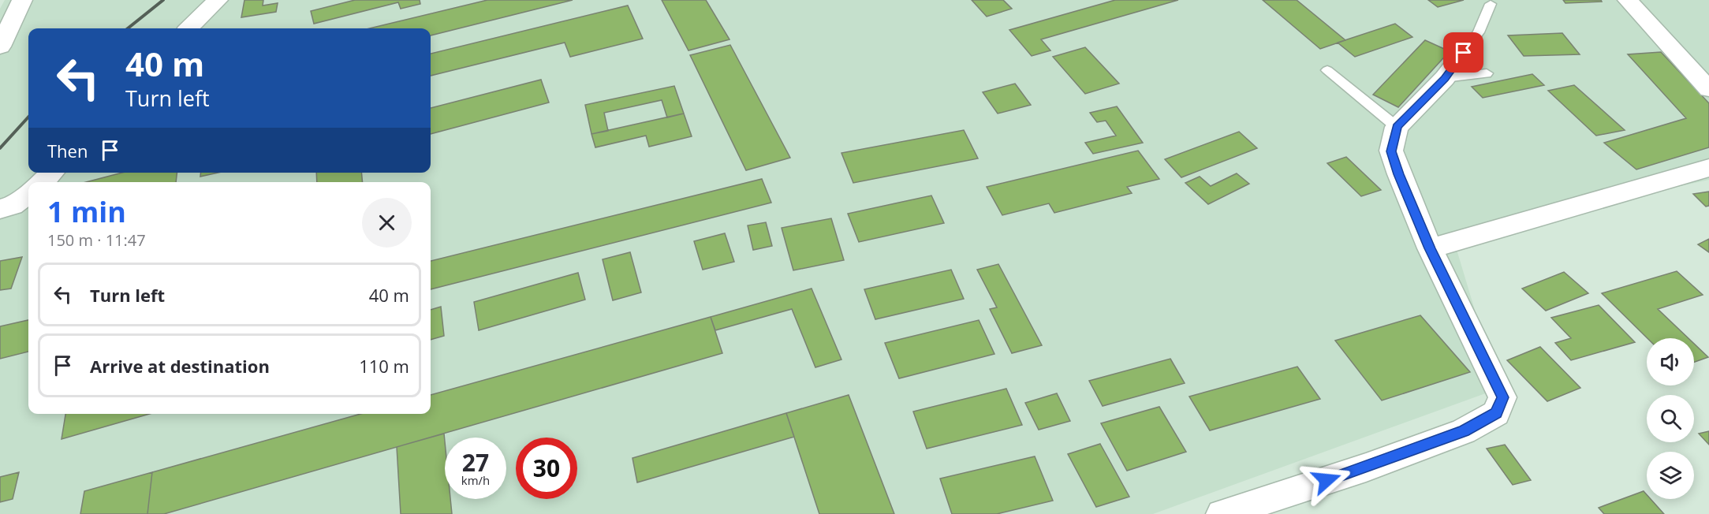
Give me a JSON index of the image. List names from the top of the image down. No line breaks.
{"page":{"turn":["40 m","Turn left"],"then":"Then","heading":["1 min","150 m · 11:47"],"list":[{"name":"Turn left","value":"40 m"},{"name":"Arrive at destination","value":"110 m"}],"speed":"27 km/h","limit":"30"}}
